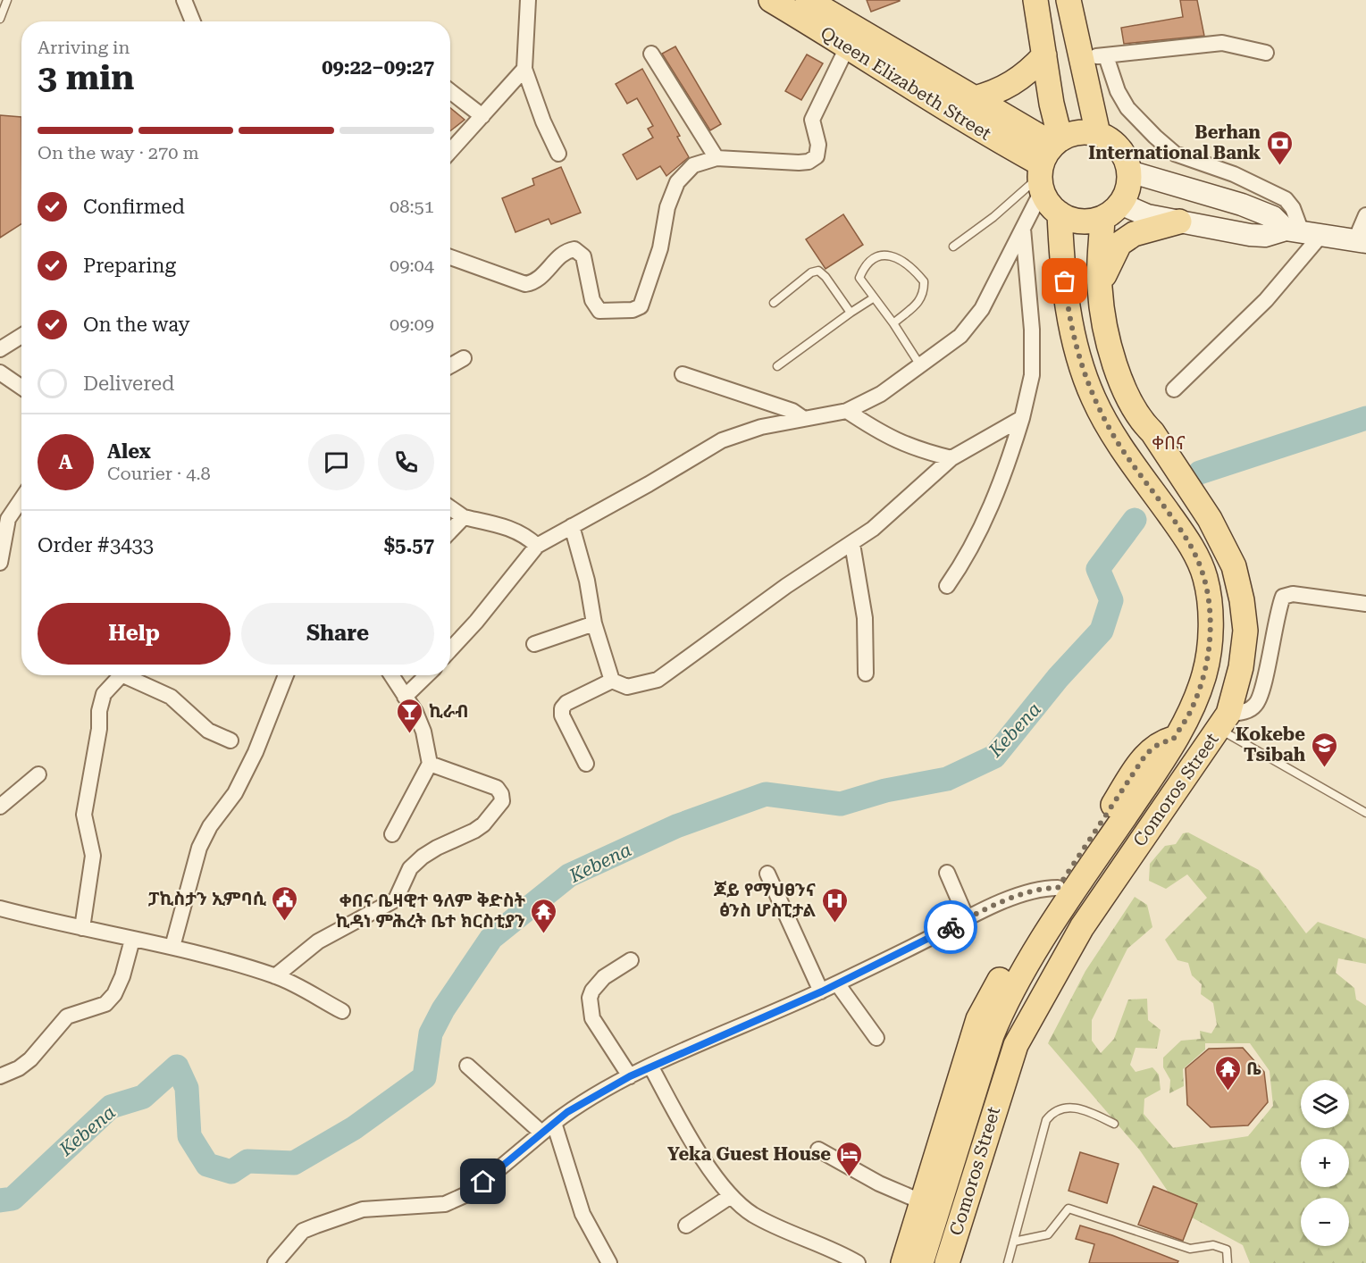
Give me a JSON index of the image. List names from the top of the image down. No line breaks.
{"streets":{"main road":["Queen Elizabeth Street","Comoros Street"]},"crossings":[["Queen Elizabeth Street","Comoros Street"]],"districts":["ቀበና"],"water":["Kebena"],"places":{"bank":["Berhan International Bank"],"bar":["ኪራብ"],"school or university":["Kokebe Tsibah"],"public building":["ፓኪስታን ኢምባሲ"],"hospital":["ጆይ የማህፀንና ፅንስ ሆስፒታል"],"temple":["ቀበና ቤዛዊተ ዓለም ቅድስት ኪዳነ ምሕረት ቤተ ክርስቲያን","ቤ"],"hotel":["Yeka Guest House"]},"page":{"heading":["3 min","Arriving in","09:22–09:27"],"panel":["Alex","Courier · 4.8","Order #3433","$5.57"],"bar":"On the way · 270 m","list":[["Confirmed","08:51"],["Preparing","09:04"],["On the way","09:09"],"Delivered"],"round":"A","buttons":["Help","Share"],"map_buttons":["+","−"]}}
